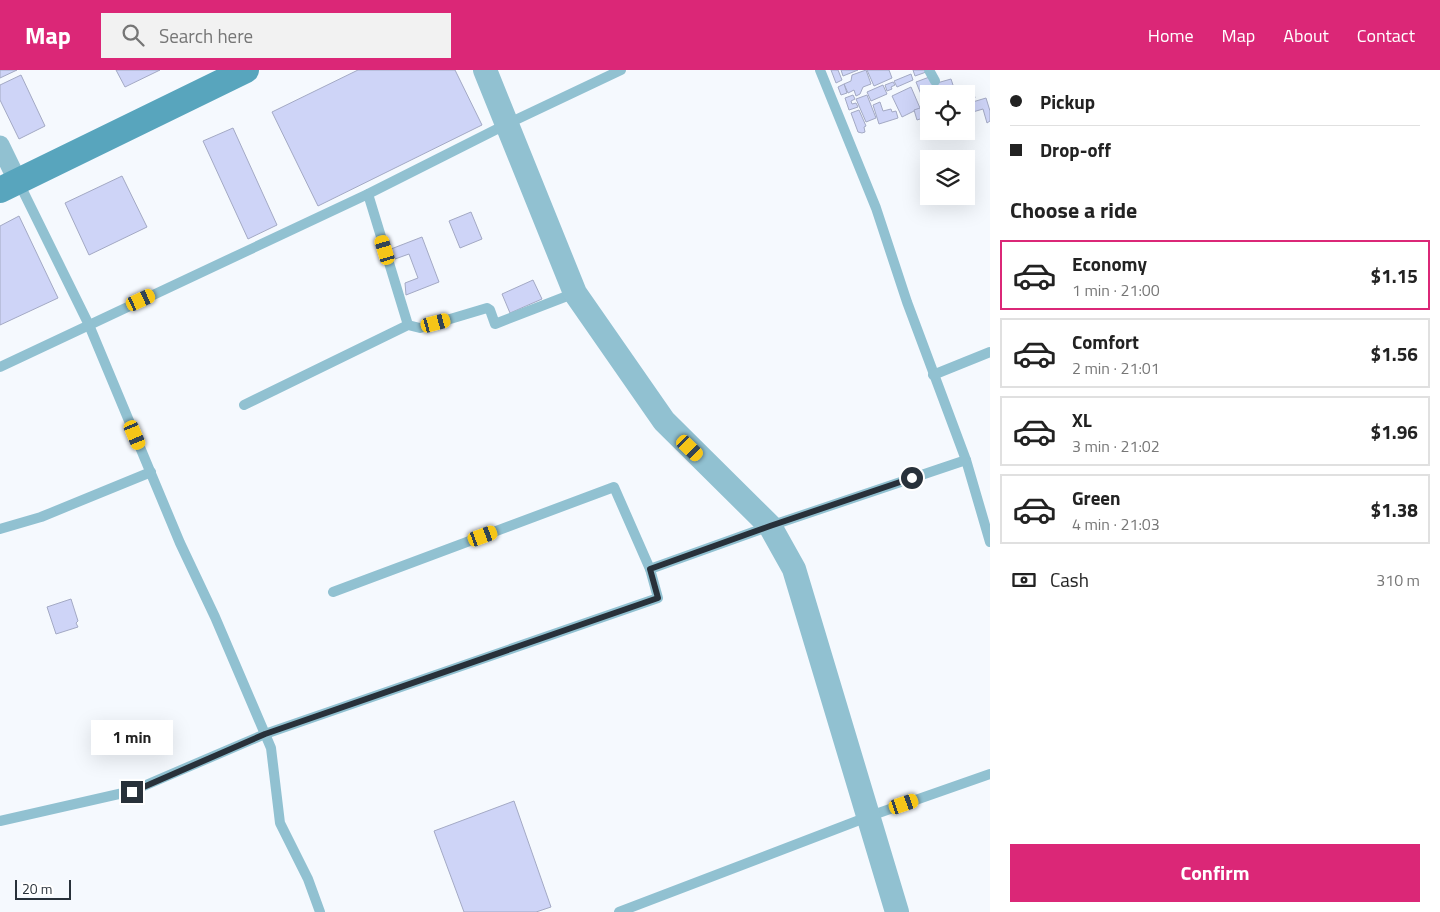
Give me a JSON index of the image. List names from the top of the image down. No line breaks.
{"scale_bar":"20 m","page":{"header":"Map","search":"Search here","nav":["Home","Map","About","Contact"],"banner":["Pickup","Drop-off"],"heading":"Choose a ride","list":[{"name":"Economy","note":"1 min · 21:00","value":"$1.15"},{"name":"Comfort","note":"2 min · 21:01","value":"$1.56"},{"name":"XL","note":"3 min · 21:02","value":"$1.96"},{"name":"Green","note":"4 min · 21:03","value":"$1.38"}],"pay":["Cash","310 m"],"bubble":"1 min","buttons":"Confirm","scale":"20 m"}}
